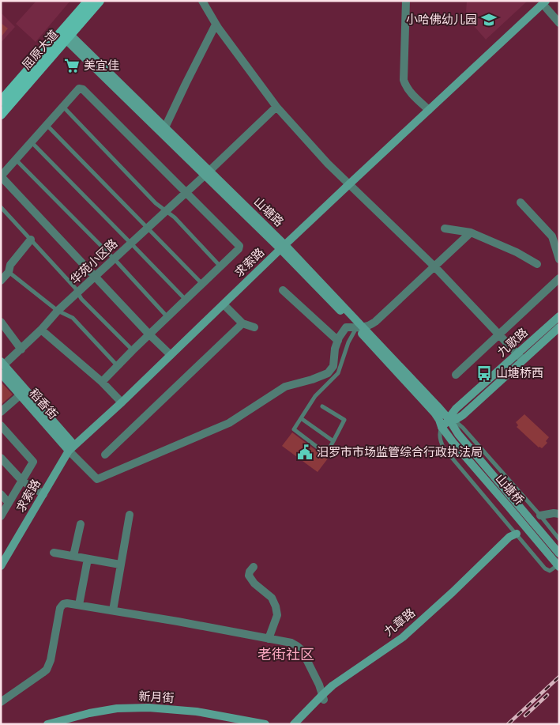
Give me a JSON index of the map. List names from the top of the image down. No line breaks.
{"streets":{"main road":["屈原大道"],"street":["山塘路","华苑小区路","求索路","九歌路","稻香街","山塘桥","九章路","新月街"]},"crossings":[["屈原大道","山塘路"],["山塘路","华苑小区路"],["山塘路","求索路"],["山塘路","九歌路"],["山塘路","山塘桥"],["求索路","稻香街"],["九歌路","山塘桥"]],"districts":["老街社区"],"places":{"school or university":["小哈佛幼儿园"],"supermarket":["美宜佳"],"bus stop":["山塘桥西"],"public building":["汨罗市市场监管综合行政执法局"]}}
